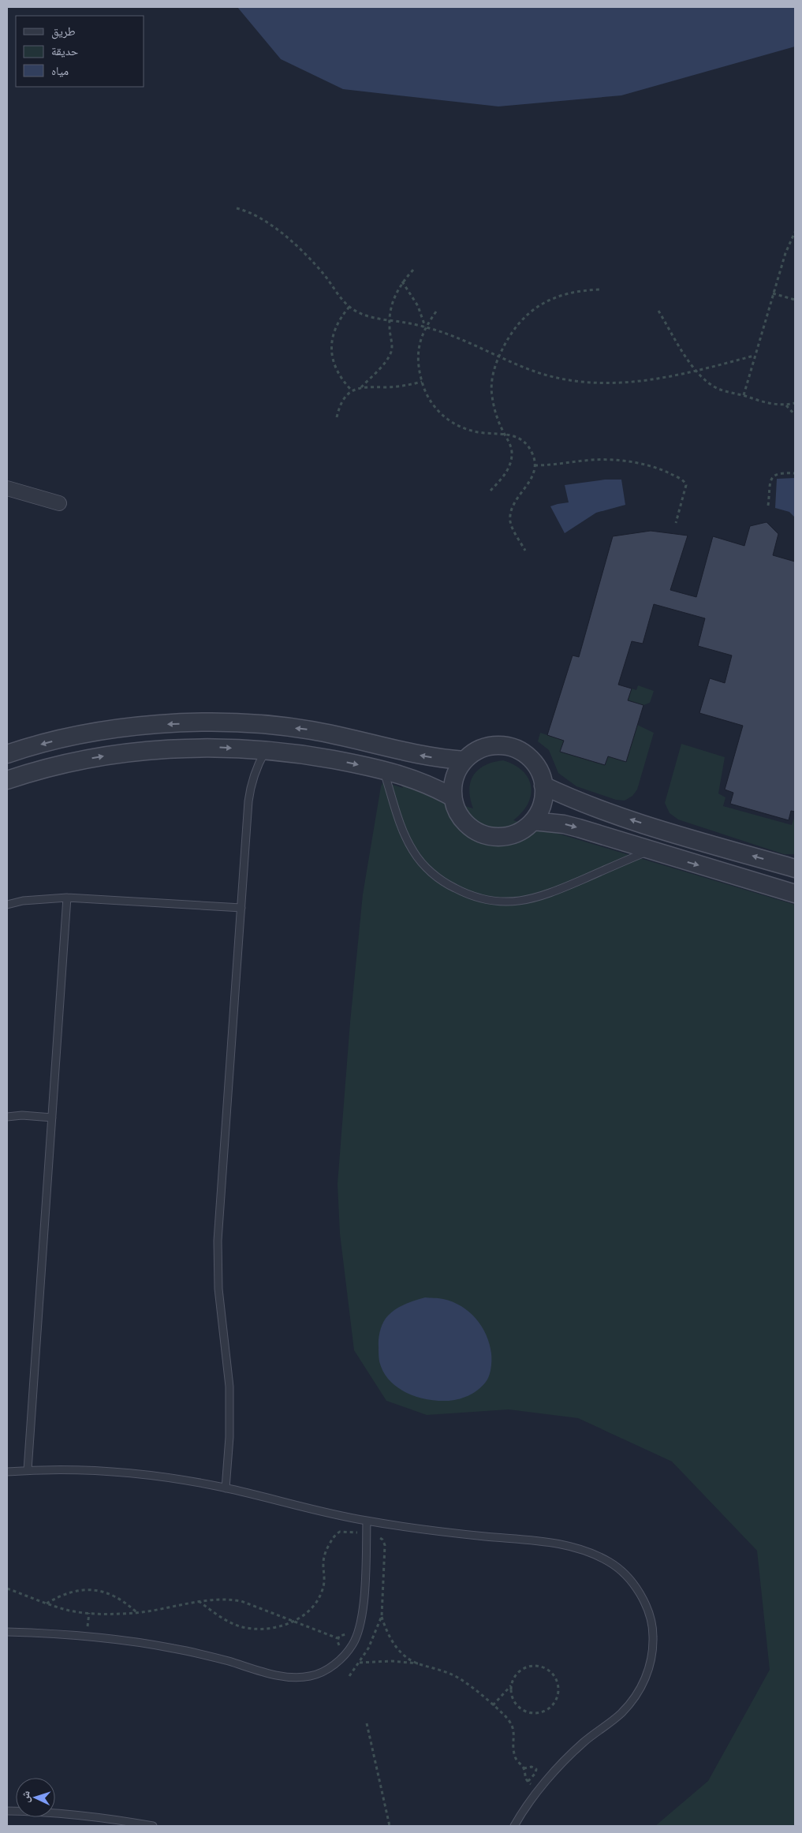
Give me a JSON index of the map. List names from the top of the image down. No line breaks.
{"legend":["طريق","حديقة","مياه"],"north":"left"}
